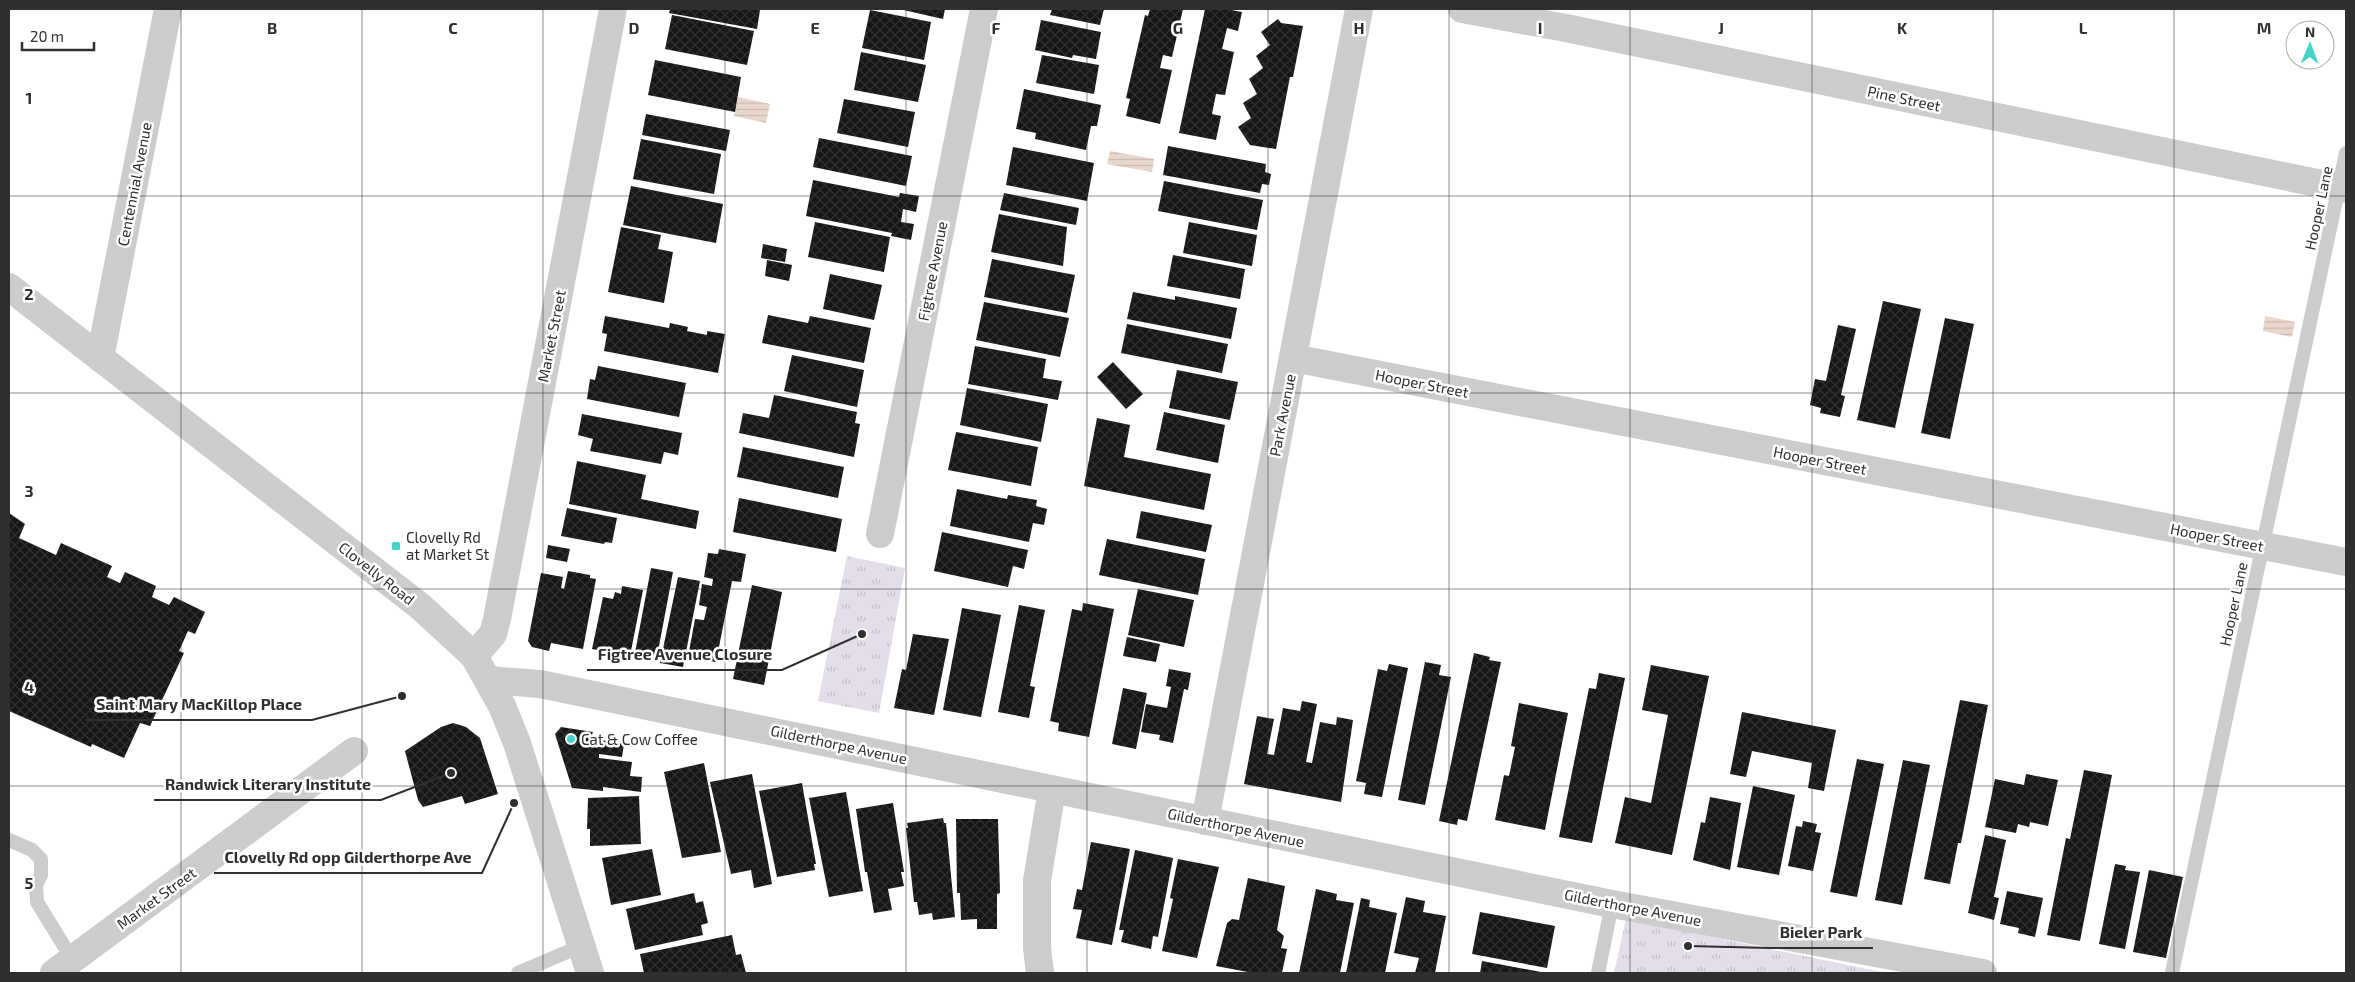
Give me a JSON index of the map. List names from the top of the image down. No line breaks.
{"streets":{"street":["Pine Street","Centennial Avenue","Figtree Avenue","Market Street","Hooper Street","Park Avenue","Clovelly Road","Gilderthorpe Avenue"],"lane":["Hooper Lane"]},"crossings":[["Pine Street","Hooper Lane"],["Centennial Avenue","Clovelly Road"],["Hooper Lane","Hooper Street"],["Market Street","Clovelly Road"],["Hooper Street","Park Avenue"],["Park Avenue","Gilderthorpe Avenue"],["Clovelly Road","Gilderthorpe Avenue"]],"places":{"transit":["Clovelly Rd at Market St"],"other":["Figtree Avenue Closure","Saint Mary MacKillop Place","Cat & Cow Coffee","Randwick Literary Institute","Clovelly Rd opp Gilderthorpe Ave","Bieler Park"]},"scale_bar":"20 m","north":"top","grid":{"columns":["B","C","D","E","F","G","H","I","J","K","L","M"],"rows":["1","2","3","4","5"]}}
